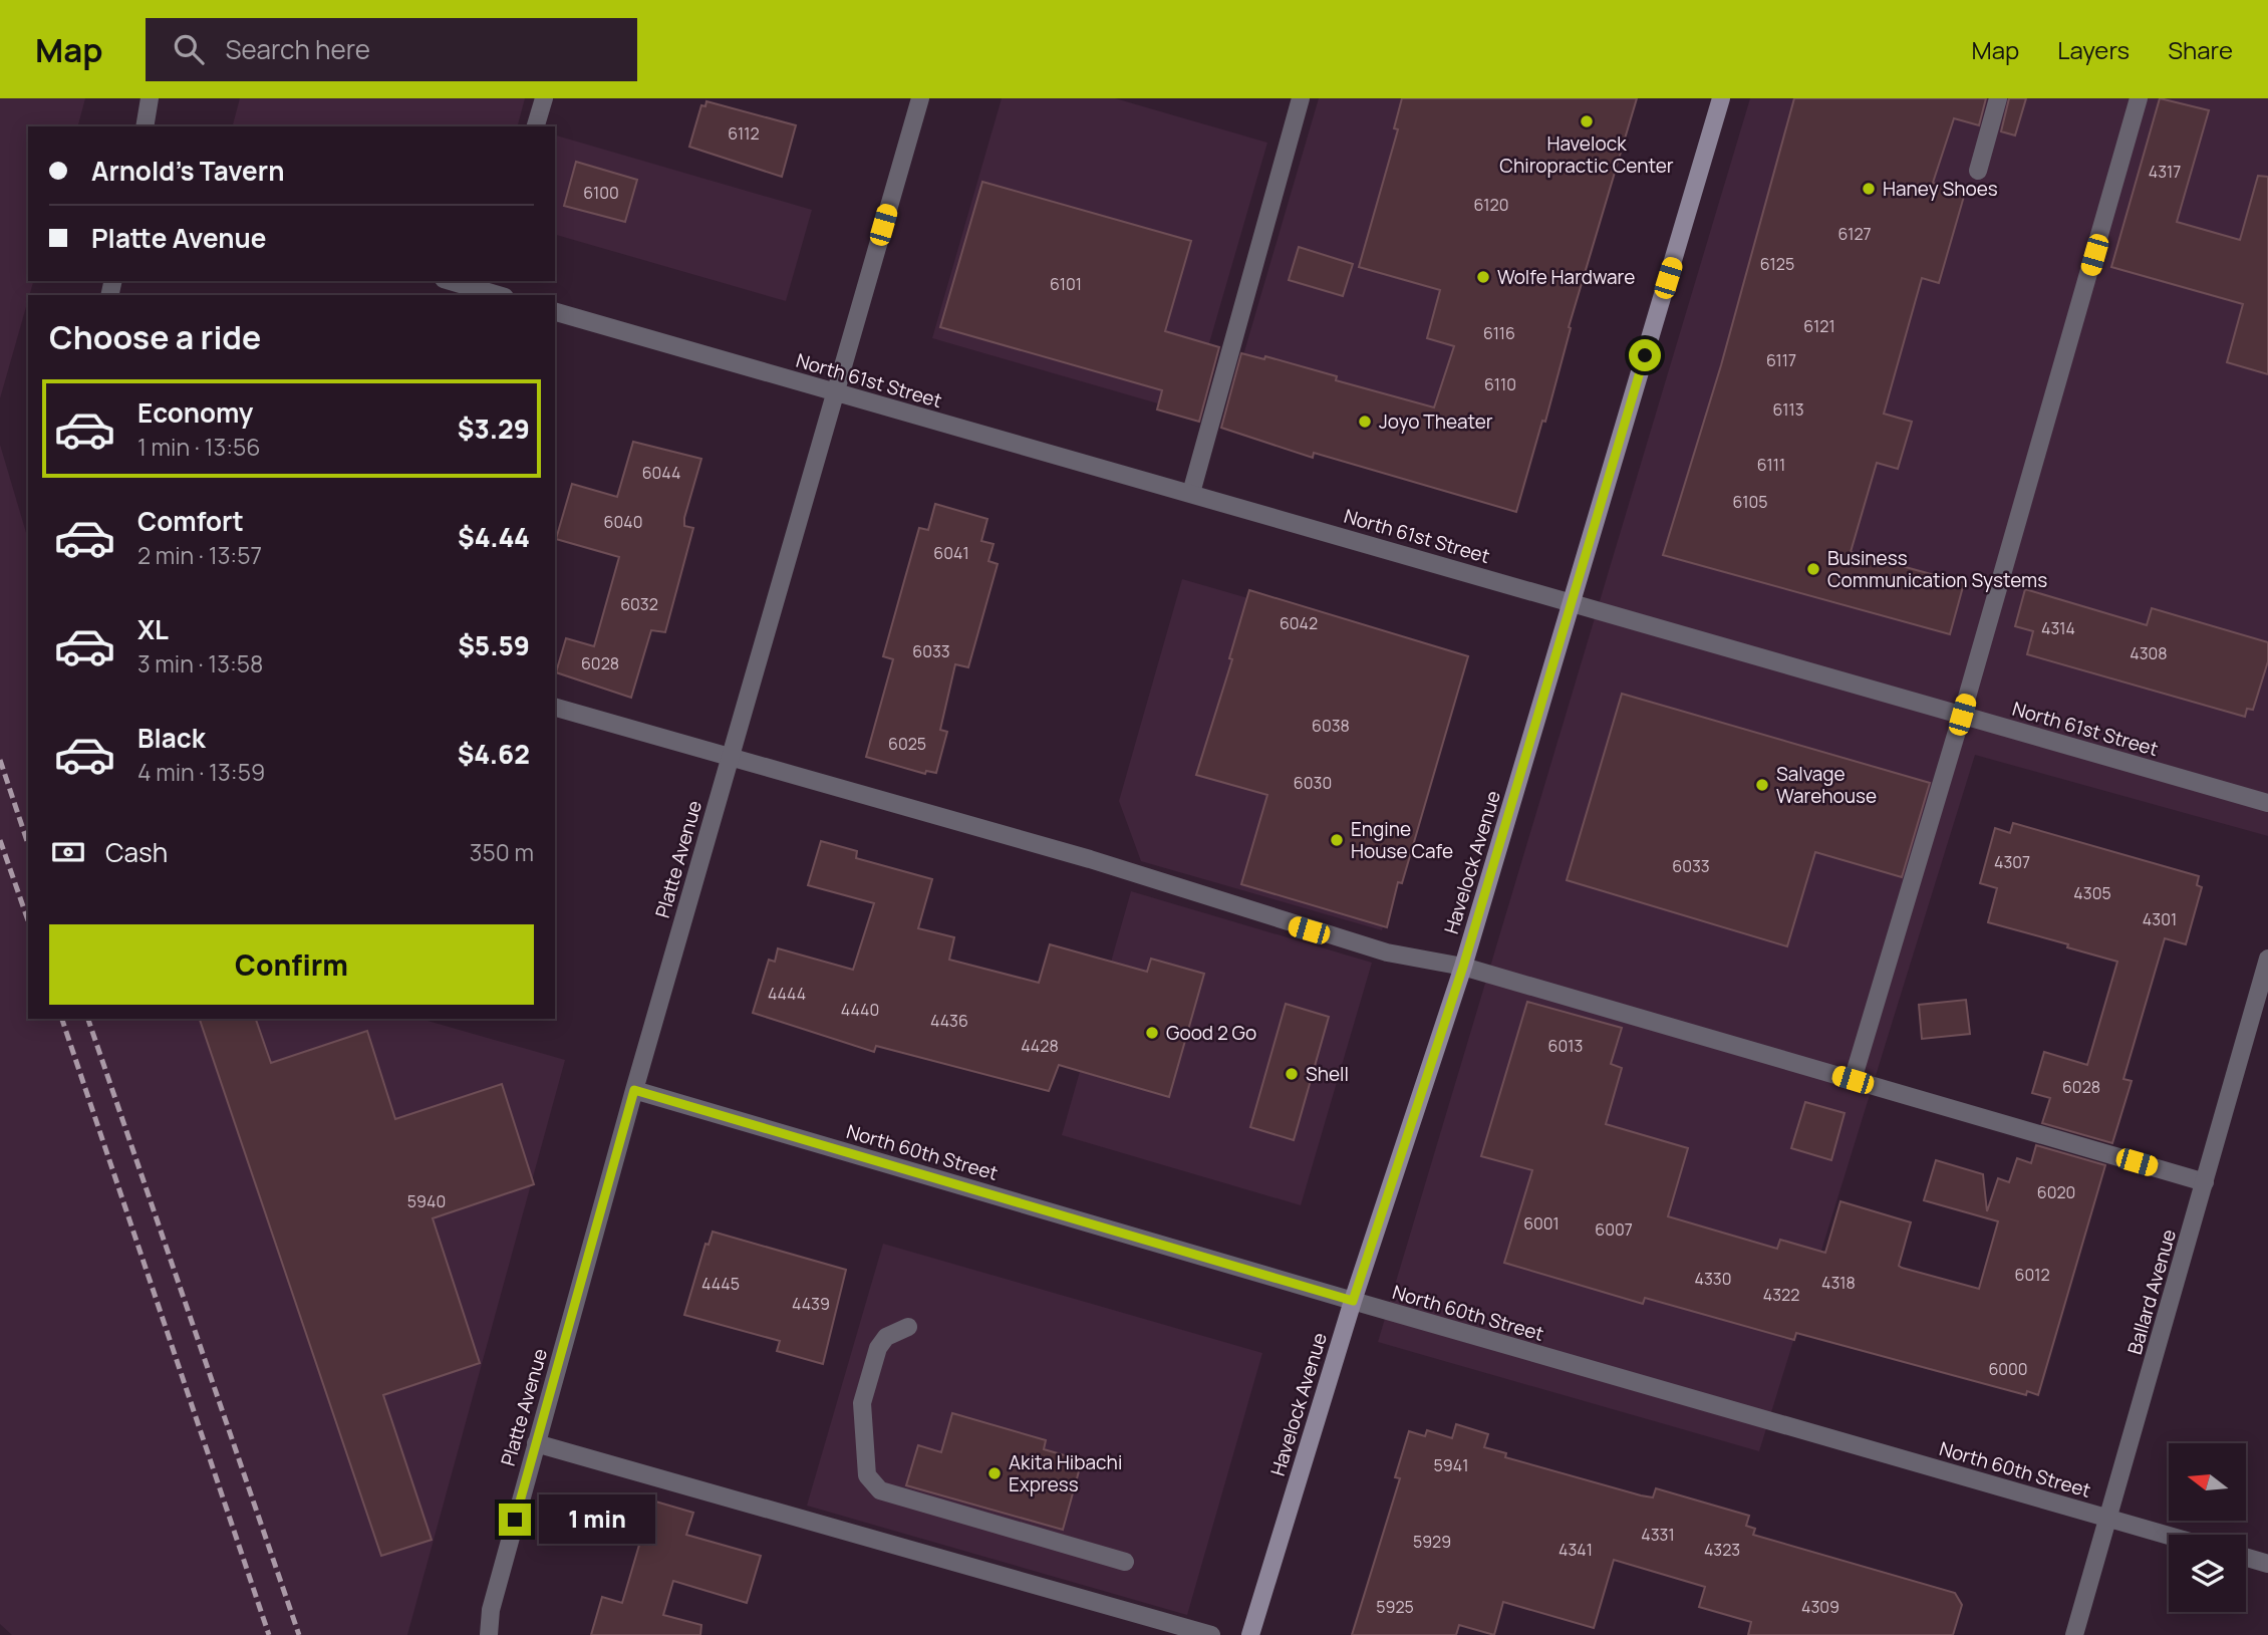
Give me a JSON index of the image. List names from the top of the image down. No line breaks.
{"streets":{"main road":["Havelock Avenue"],"street":["North 61st Street","Platte Avenue","North 60th Street","Ballard Avenue"]},"crossings":[["North 61st Street","Platte Avenue"],["North 61st Street","Havelock Avenue"],["Platte Avenue","North 60th Street"],["Havelock Avenue","North 60th Street"],["North 60th Street","Ballard Avenue"]],"places":["Havelock Chiropractic Center","Haney Shoes","Wolfe Hardware","Joyo Theater","Business Communication Systems","Salvage Warehouse","Engine House Cafe","Good 2 Go","Shell","Akita Hibachi Express"],"house_numbers":["6112","4317","6100","6120","6127","6125","6101","6121","6116","6117","6110","6113","6111","6044","6105","6040","6041","6032","6042","4314","6033","4308","6028","6038","6025","6030","4307","6033","4305","4301","4444","4440","4436","4428","6013","6028","6020","5940","6001","6007","6012","4330","4318","4445","4322","4439","6000","5941","4331","5929","4341","4323","5925","4309"],"north":"left","page":{"header":"Map","search":"Search here","nav":["Map","Layers","Share"],"banner":["Arnold's Tavern","Platte Avenue"],"heading":"Choose a ride","list":[{"name":"Economy","note":"1 min · 13:56","value":"$3.29"},{"name":"Comfort","note":"2 min · 13:57","value":"$4.44"},{"name":"XL","note":"3 min · 13:58","value":"$5.59"},{"name":"Black","note":"4 min · 13:59","value":"$4.62"}],"pay":["Cash","350 m"],"buttons":"Confirm","bubble":"1 min"}}
